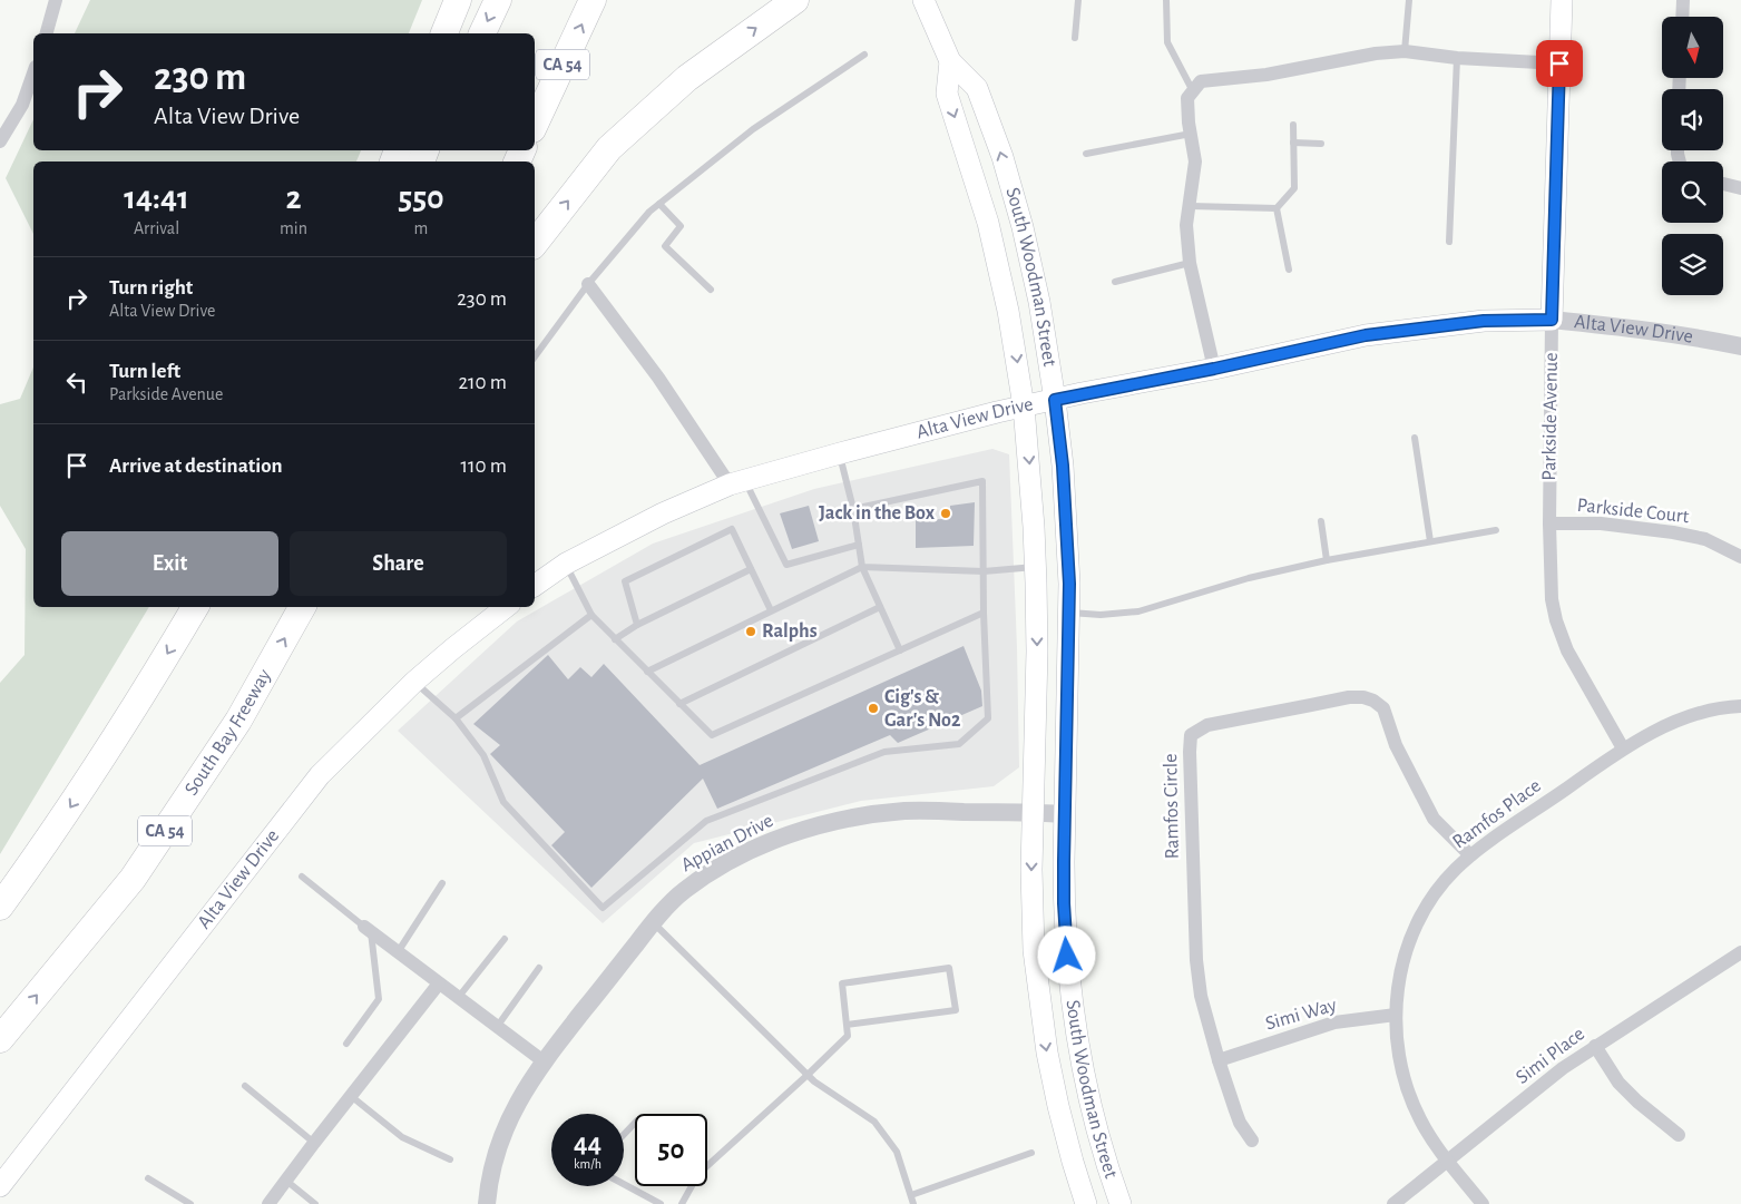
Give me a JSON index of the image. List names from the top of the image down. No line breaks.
{"streets":{"highway":["CA 54","South Bay Freeway"],"main road":["South Woodman Street","Alta View Drive","Parkside Avenue"],"street":["Parkside Court","Ramfos Circle","Ramfos Place","Appian Drive","Simi Way","Simi Place"]},"crossings":[["South Woodman Street","Alta View Drive"],["South Woodman Street","Appian Drive"],["Alta View Drive","Parkside Avenue"],["Parkside Avenue","Parkside Court"],["Parkside Avenue","Ramfos Place"],["Ramfos Circle","Ramfos Place"],["Ramfos Circle","Simi Way"],["Ramfos Place","Simi Way"],["Ramfos Place","Simi Place"]],"places":["Jack in the Box","Ralphs","Cig's & Gar's No2"],"north":"bottom","page":{"turn":["230 m","Alta View Drive"],"eta":["14:41","Arrival","2","min","550","m"],"list":[{"name":"Turn right","note":"Alta View Drive","value":"230 m"},{"name":"Turn left","note":"Parkside Avenue","value":"210 m"},{"name":"Arrive at destination","value":"110 m"}],"buttons":["Exit","Share"],"speed":"44 km/h","limit":"50"}}
